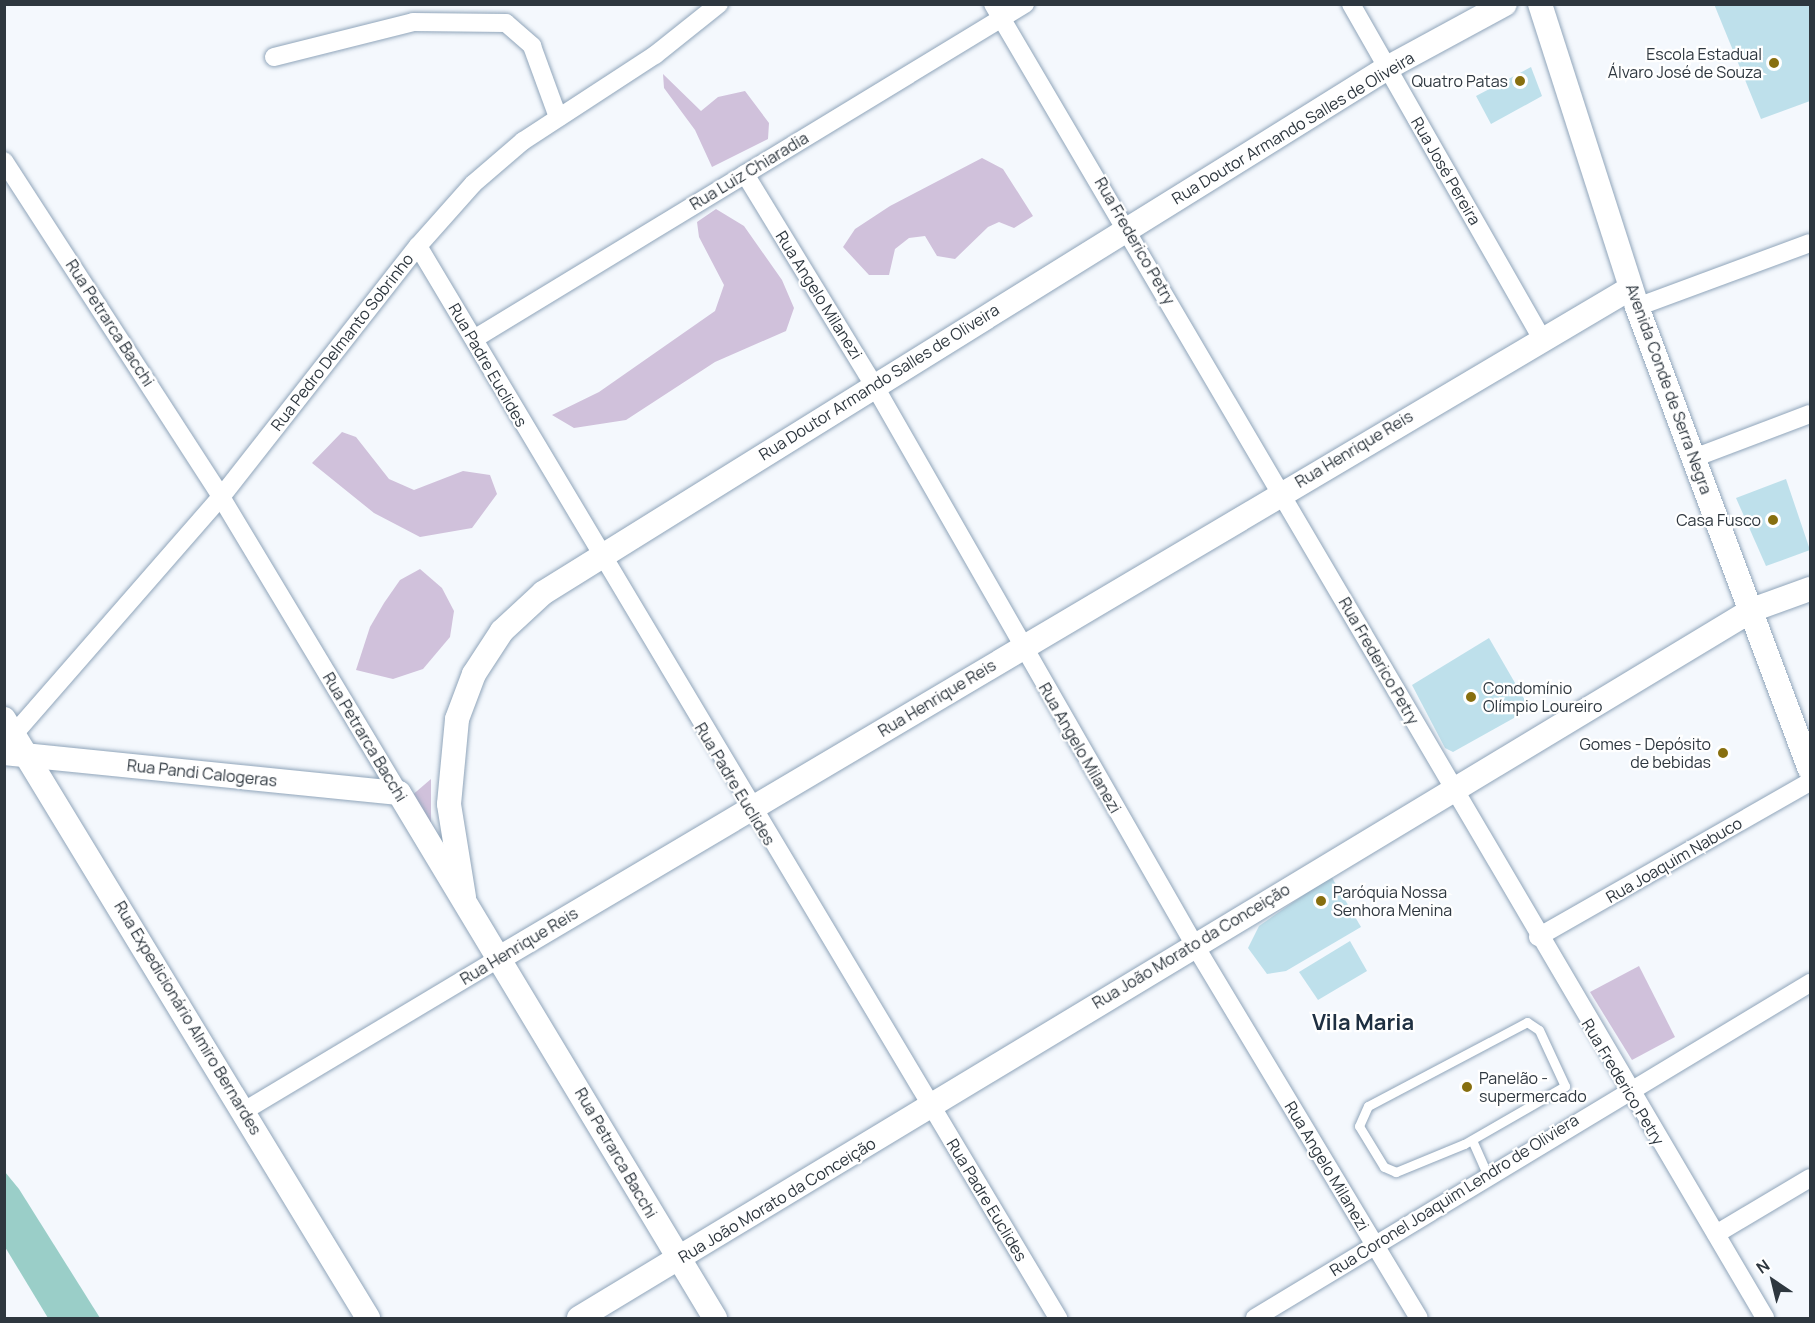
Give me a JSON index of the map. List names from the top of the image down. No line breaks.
{"streets":{"street":["Rua Doutor Armando Salles de Oliveira","Rua Luiz Chiaradia","Rua José Pereira","Rua Frederico Petry","Rua Angelo Milanezi","Rua Petrarca Bacchi","Rua Pedro Delmanto Sobrinho","Rua Padre Euclides","Avenida Conde de Serra Negra","Rua Henrique Reis","Rua Pandi Calogeras","Rua Joaquim Nabuco","Rua João Morato da Conceição","Rua Expedicionário Almiro Bernardes","Rua Coronel Joaquim Lendro de Oliviera"]},"crossings":[["Rua Doutor Armando Salles de Oliveira","Rua José Pereira"],["Rua Doutor Armando Salles de Oliveira","Rua Frederico Petry"],["Rua Doutor Armando Salles de Oliveira","Rua Angelo Milanezi"],["Rua Doutor Armando Salles de Oliveira","Rua Petrarca Bacchi"],["Rua Doutor Armando Salles de Oliveira","Rua Padre Euclides"],["Rua Luiz Chiaradia","Rua Frederico Petry"],["Rua Luiz Chiaradia","Rua Angelo Milanezi"],["Rua Luiz Chiaradia","Rua Padre Euclides"],["Rua José Pereira","Rua Henrique Reis"],["Rua Frederico Petry","Rua Henrique Reis"],["Rua Frederico Petry","Rua Joaquim Nabuco"],["Rua Frederico Petry","Rua João Morato da Conceição"],["Rua Frederico Petry","Rua Coronel Joaquim Lendro de Oliviera"],["Rua Angelo Milanezi","Rua Henrique Reis"],["Rua Angelo Milanezi","Rua João Morato da Conceição"],["Rua Angelo Milanezi","Rua Coronel Joaquim Lendro de Oliviera"],["Rua Petrarca Bacchi","Rua Pedro Delmanto Sobrinho"],["Rua Petrarca Bacchi","Rua Henrique Reis"],["Rua Petrarca Bacchi","Rua Pandi Calogeras"],["Rua Petrarca Bacchi","Rua João Morato da Conceição"],["Rua Pedro Delmanto Sobrinho","Rua Padre Euclides"],["Rua Pedro Delmanto Sobrinho","Rua Pandi Calogeras"],["Rua Pedro Delmanto Sobrinho","Rua Expedicionário Almiro Bernardes"],["Rua Padre Euclides","Rua Henrique Reis"],["Rua Padre Euclides","Rua João Morato da Conceição"],["Avenida Conde de Serra Negra","Rua Henrique Reis"],["Avenida Conde de Serra Negra","Rua João Morato da Conceição"],["Rua Henrique Reis","Rua Expedicionário Almiro Bernardes"],["Rua Pandi Calogeras","Rua Expedicionário Almiro Bernardes"]],"districts":["Vila Maria"],"places":["Escola Estadual Álvaro José de Souza","Quatro Patas","Casa Fusco","Condomínio Olímpio Loureiro","Gomes - Depósito de bebidas","Paróquia Nossa Senhora Menina","Panelão - supermercado"],"north":"top left"}
